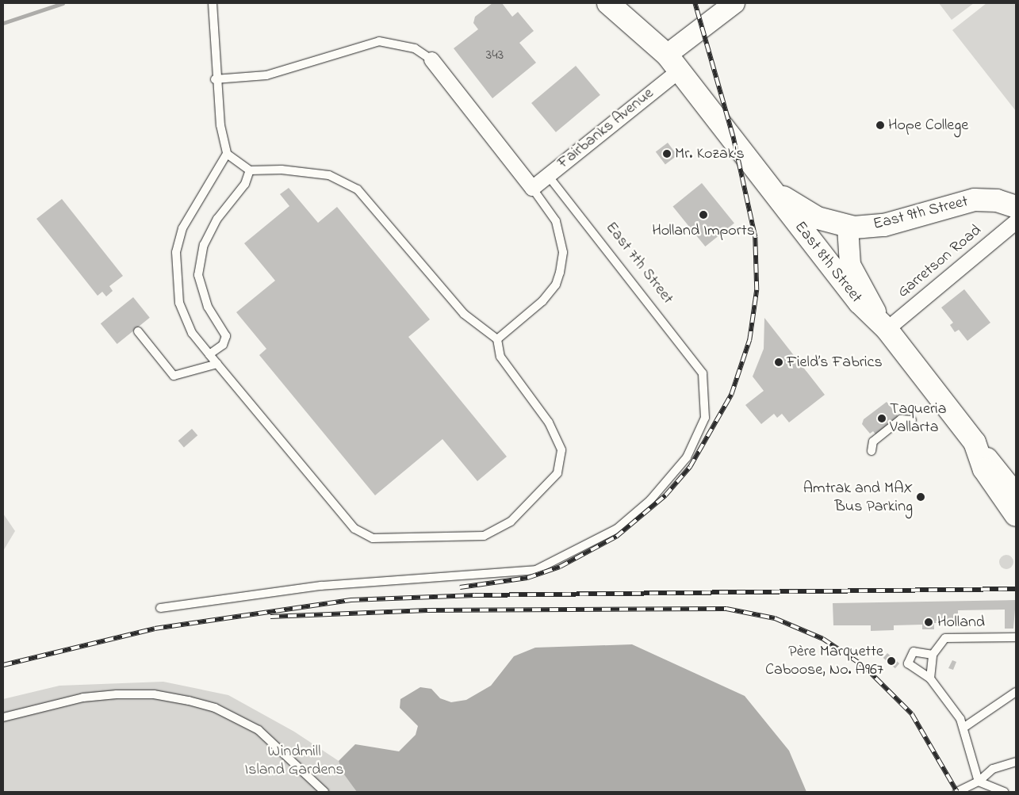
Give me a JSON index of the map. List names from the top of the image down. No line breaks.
{"streets":{"main road":["Fairbanks Avenue","East 9th Street","East 8th Street"],"street":["Garretson Road"],"lane":["East 7th Street"]},"crossings":[["Fairbanks Avenue","East 8th Street"],["Fairbanks Avenue","East 7th Street"],["East 9th Street","East 8th Street"],["Garretson Road","East 8th Street"]],"parks":["Windmill Island Gardens"],"places":["Hope College","Mr. Kozak's","Holland Imports","Field’s Fabrics","Taqueria Vallarta","Amtrak and MAX Bus Parking","Holland","Père Marquette Caboose, No. A967"],"house_numbers":["343"]}
